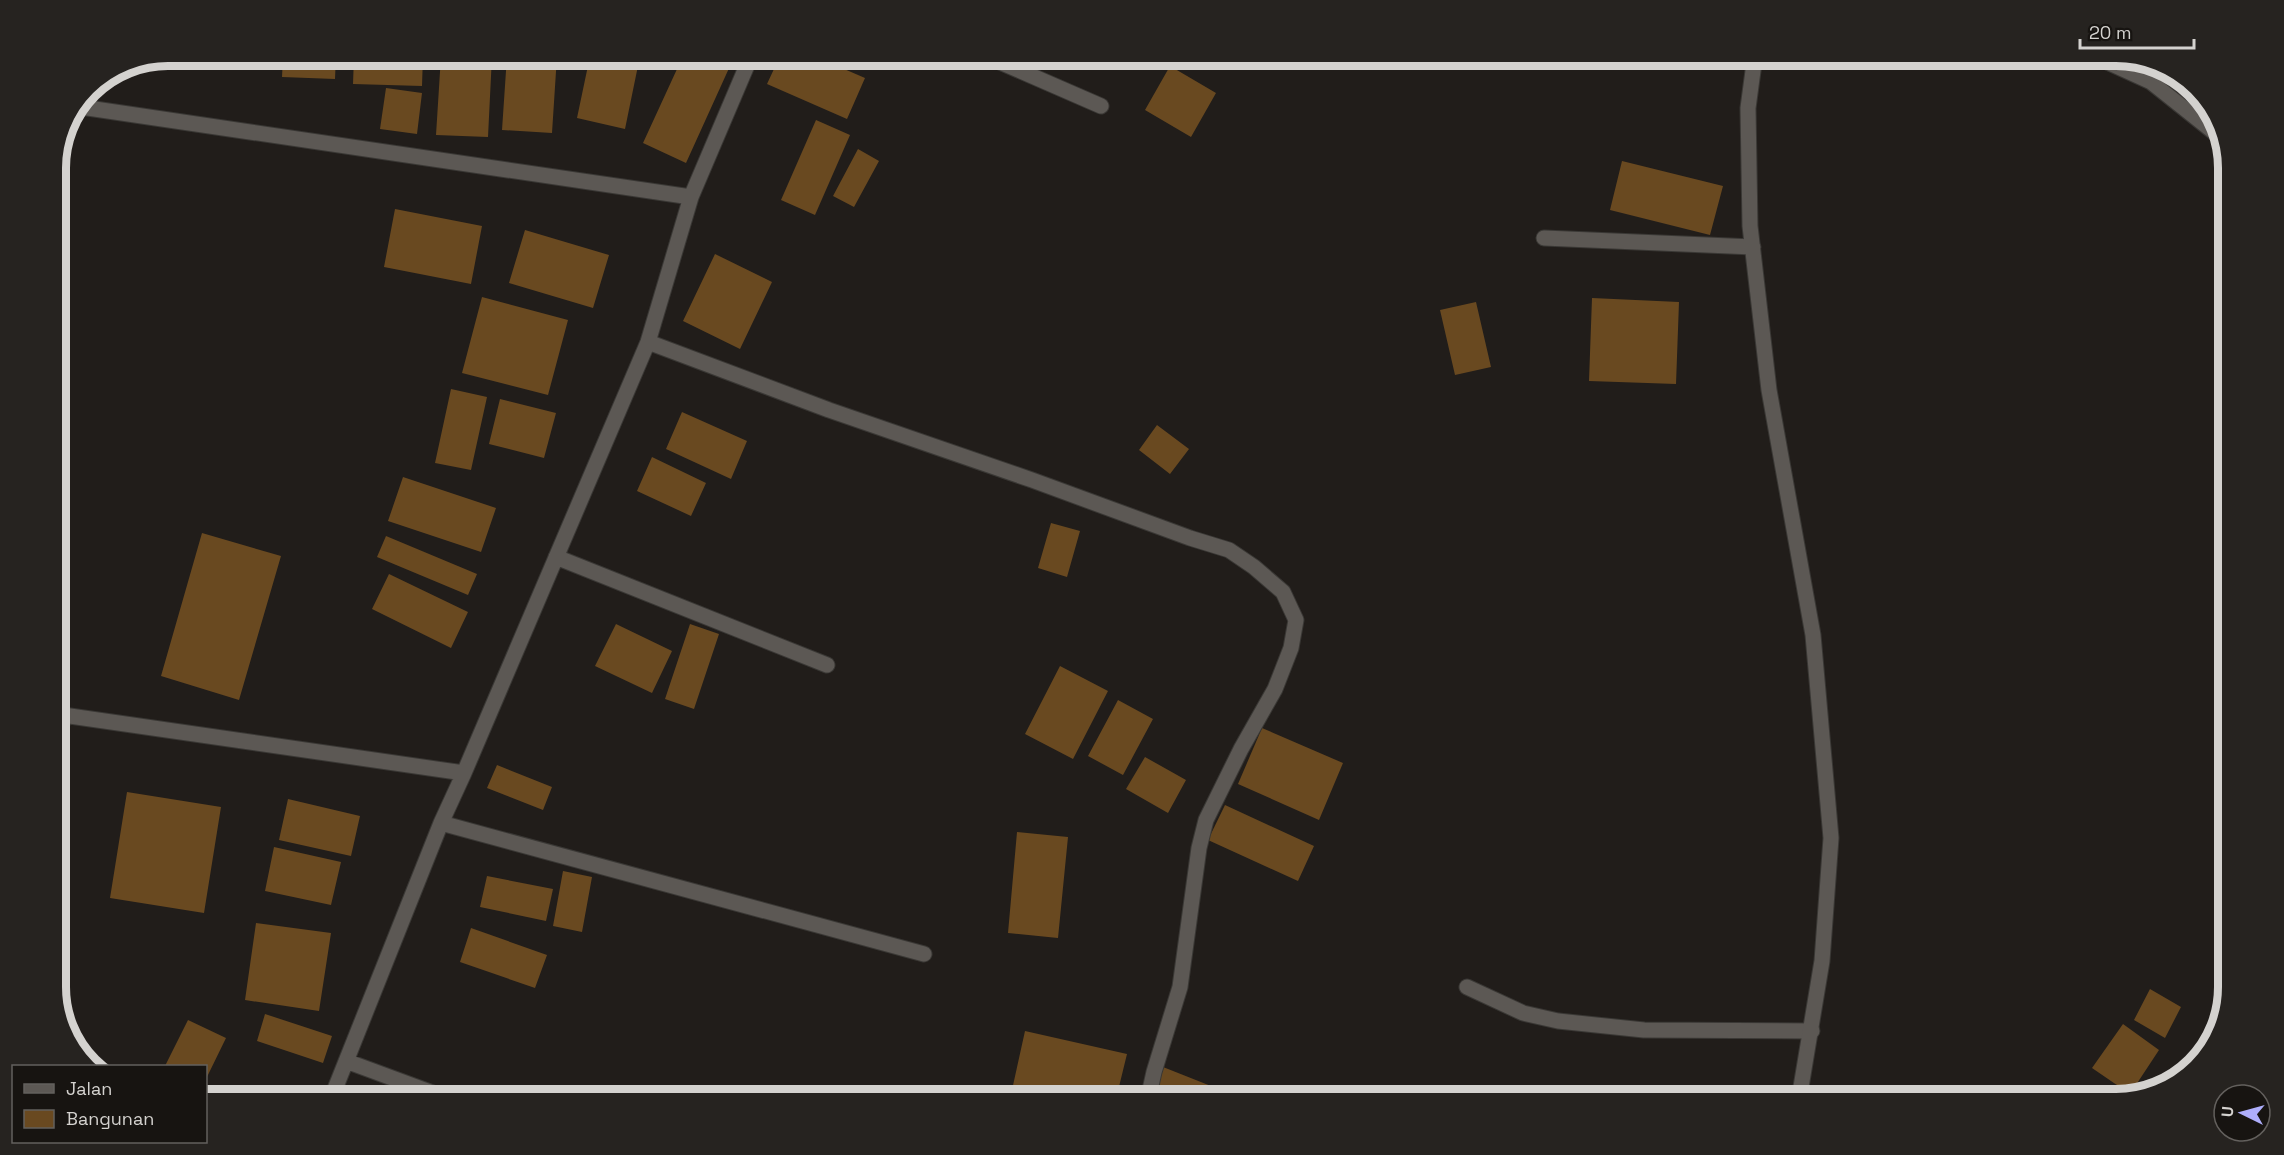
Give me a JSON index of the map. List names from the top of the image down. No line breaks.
{"legend":["Jalan","Bangunan"],"scale_bar":"20 m","north":"left"}
